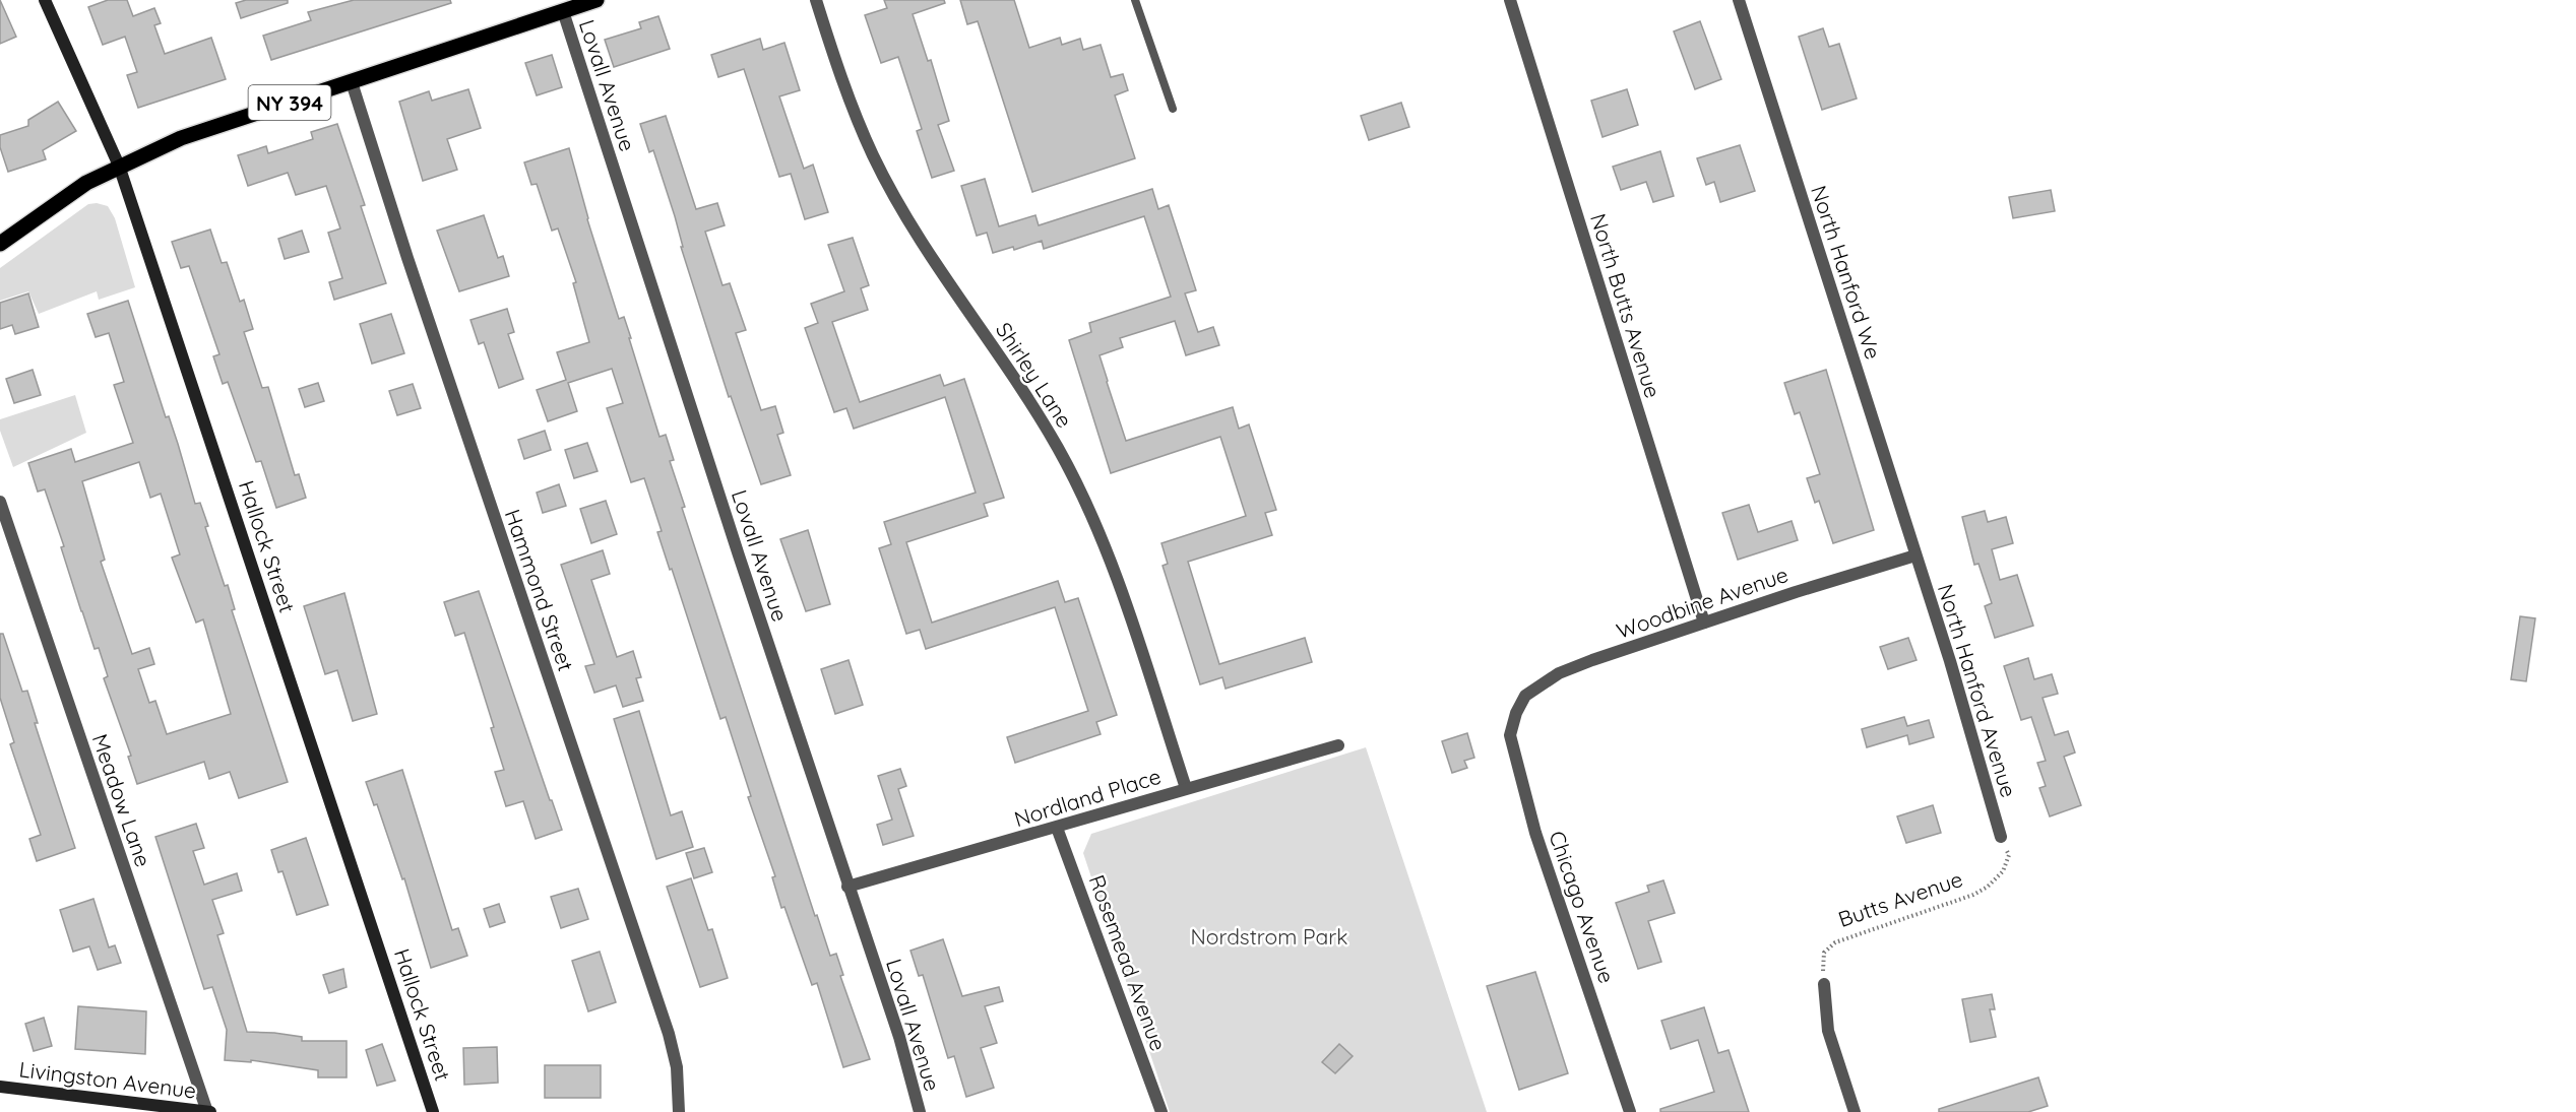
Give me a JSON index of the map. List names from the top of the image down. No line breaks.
{"streets":{"main road":["NY 394"],"street":["Lovall Avenue","North Hanford We","North Butts Avenue","Shirley Lane","Hallock Street","Hammond Street","Woodbine Avenue","North Hanford Avenue","Nordland Place","Meadow Lane","Chicago Avenue","Rosemead Avenue","Livingston Avenue"],"path":["Butts Avenue"]},"crossings":[["Lovall Avenue","NY 394"],["Lovall Avenue","Nordland Place"],["NY 394","Hallock Street"],["NY 394","Hammond Street"],["North Hanford We","Woodbine Avenue"],["North Hanford We","North Hanford Avenue"],["North Butts Avenue","Woodbine Avenue"],["Shirley Lane","Nordland Place"],["Woodbine Avenue","North Hanford Avenue"],["Woodbine Avenue","Chicago Avenue"],["North Hanford Avenue","Butts Avenue"],["Nordland Place","Rosemead Avenue"],["Meadow Lane","Livingston Avenue"]],"parks":["Nordstrom Park"]}
